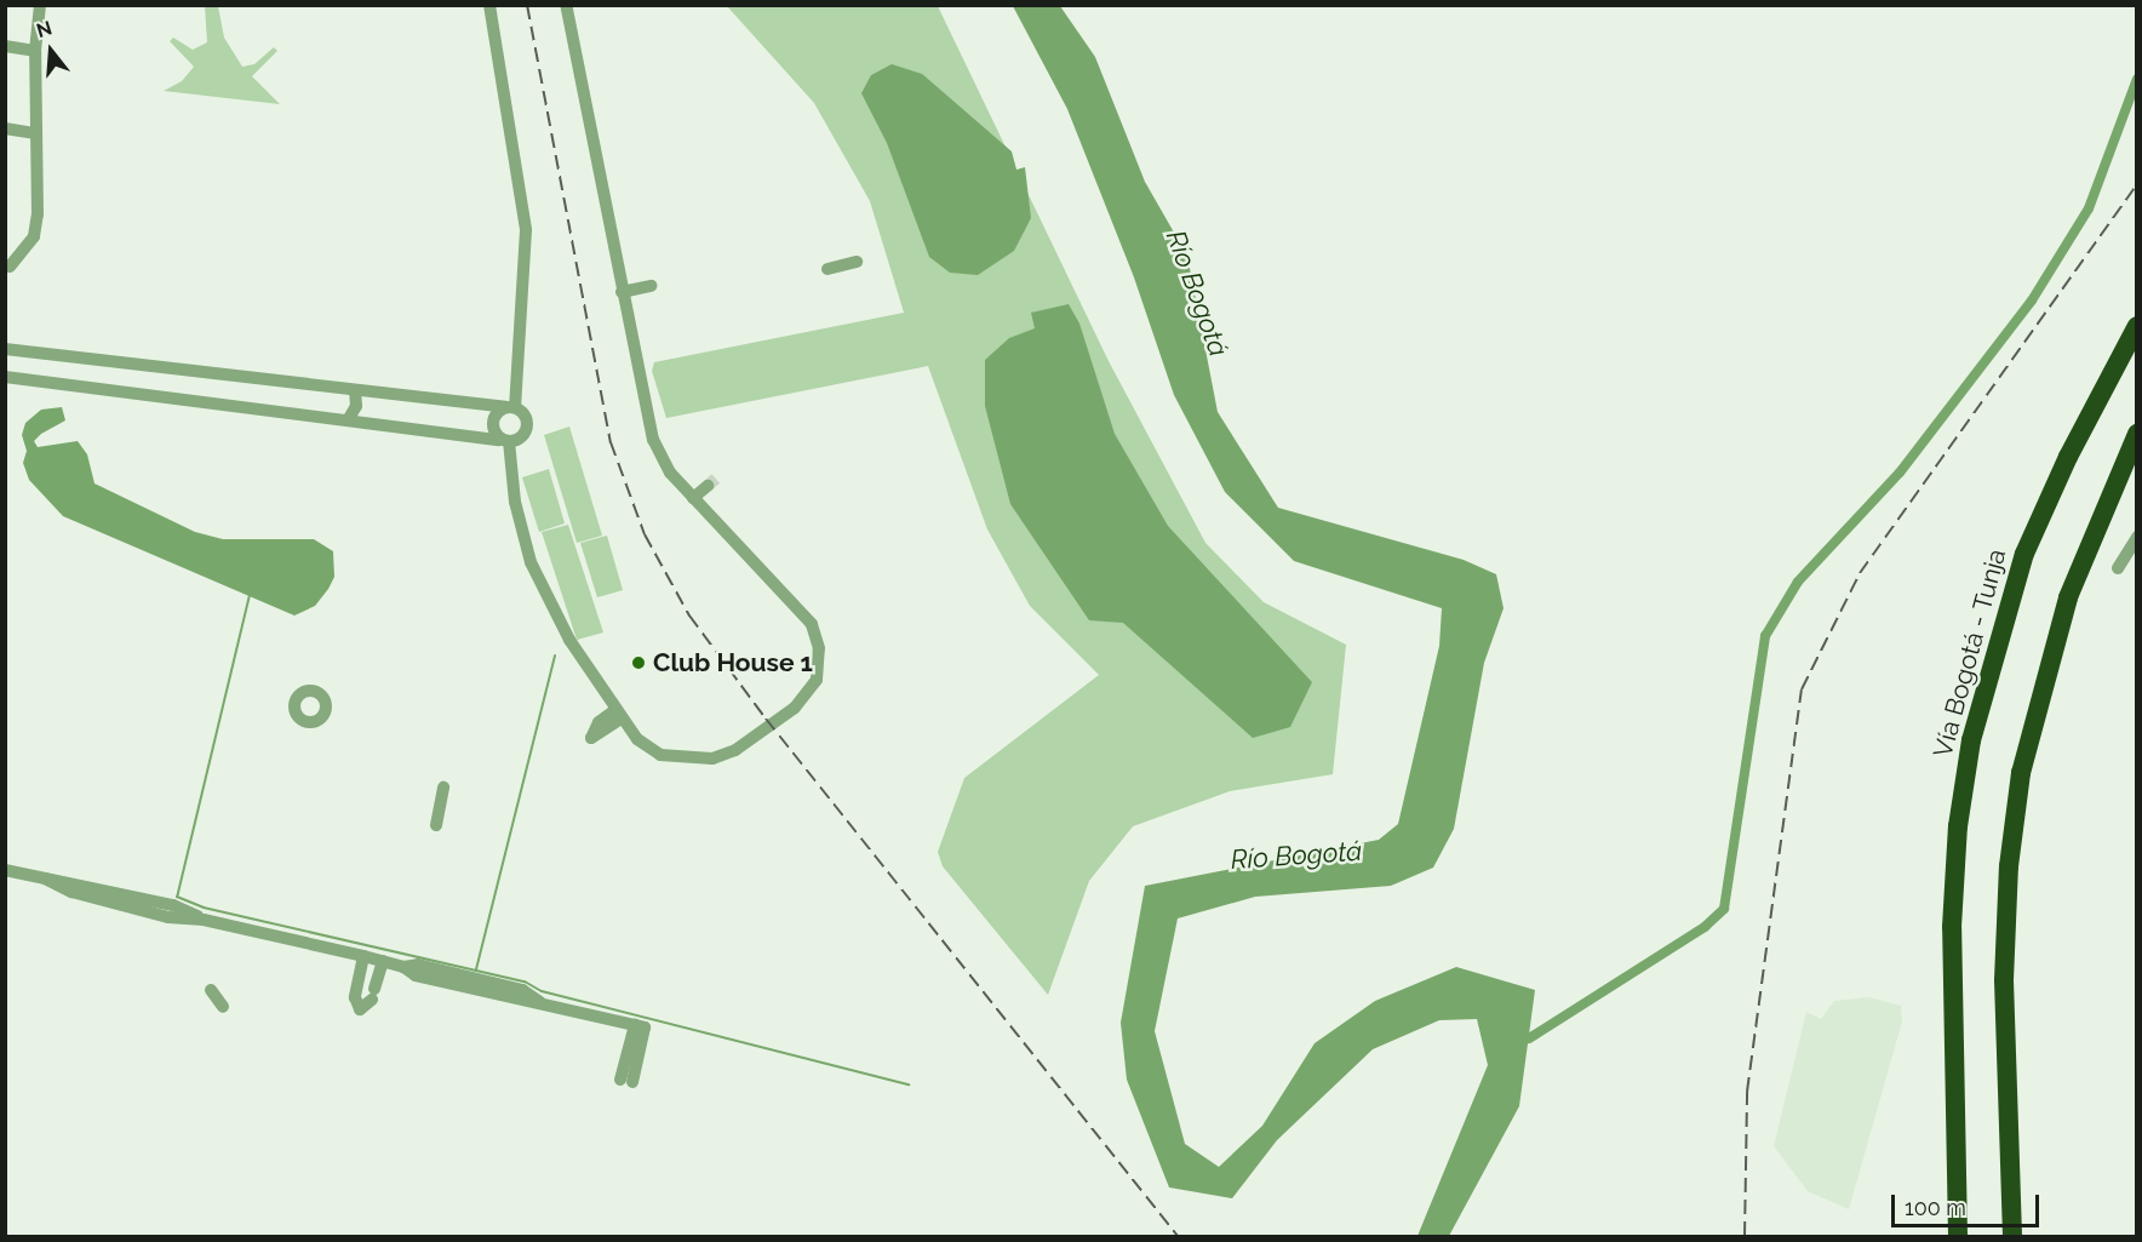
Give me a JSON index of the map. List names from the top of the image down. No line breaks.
{"streets":{"highway":["Vía Bogotá - Tunja"]},"water":["Río Bogotá"],"places":["Club House 1"],"scale_bar":"100 m","north":"top"}
